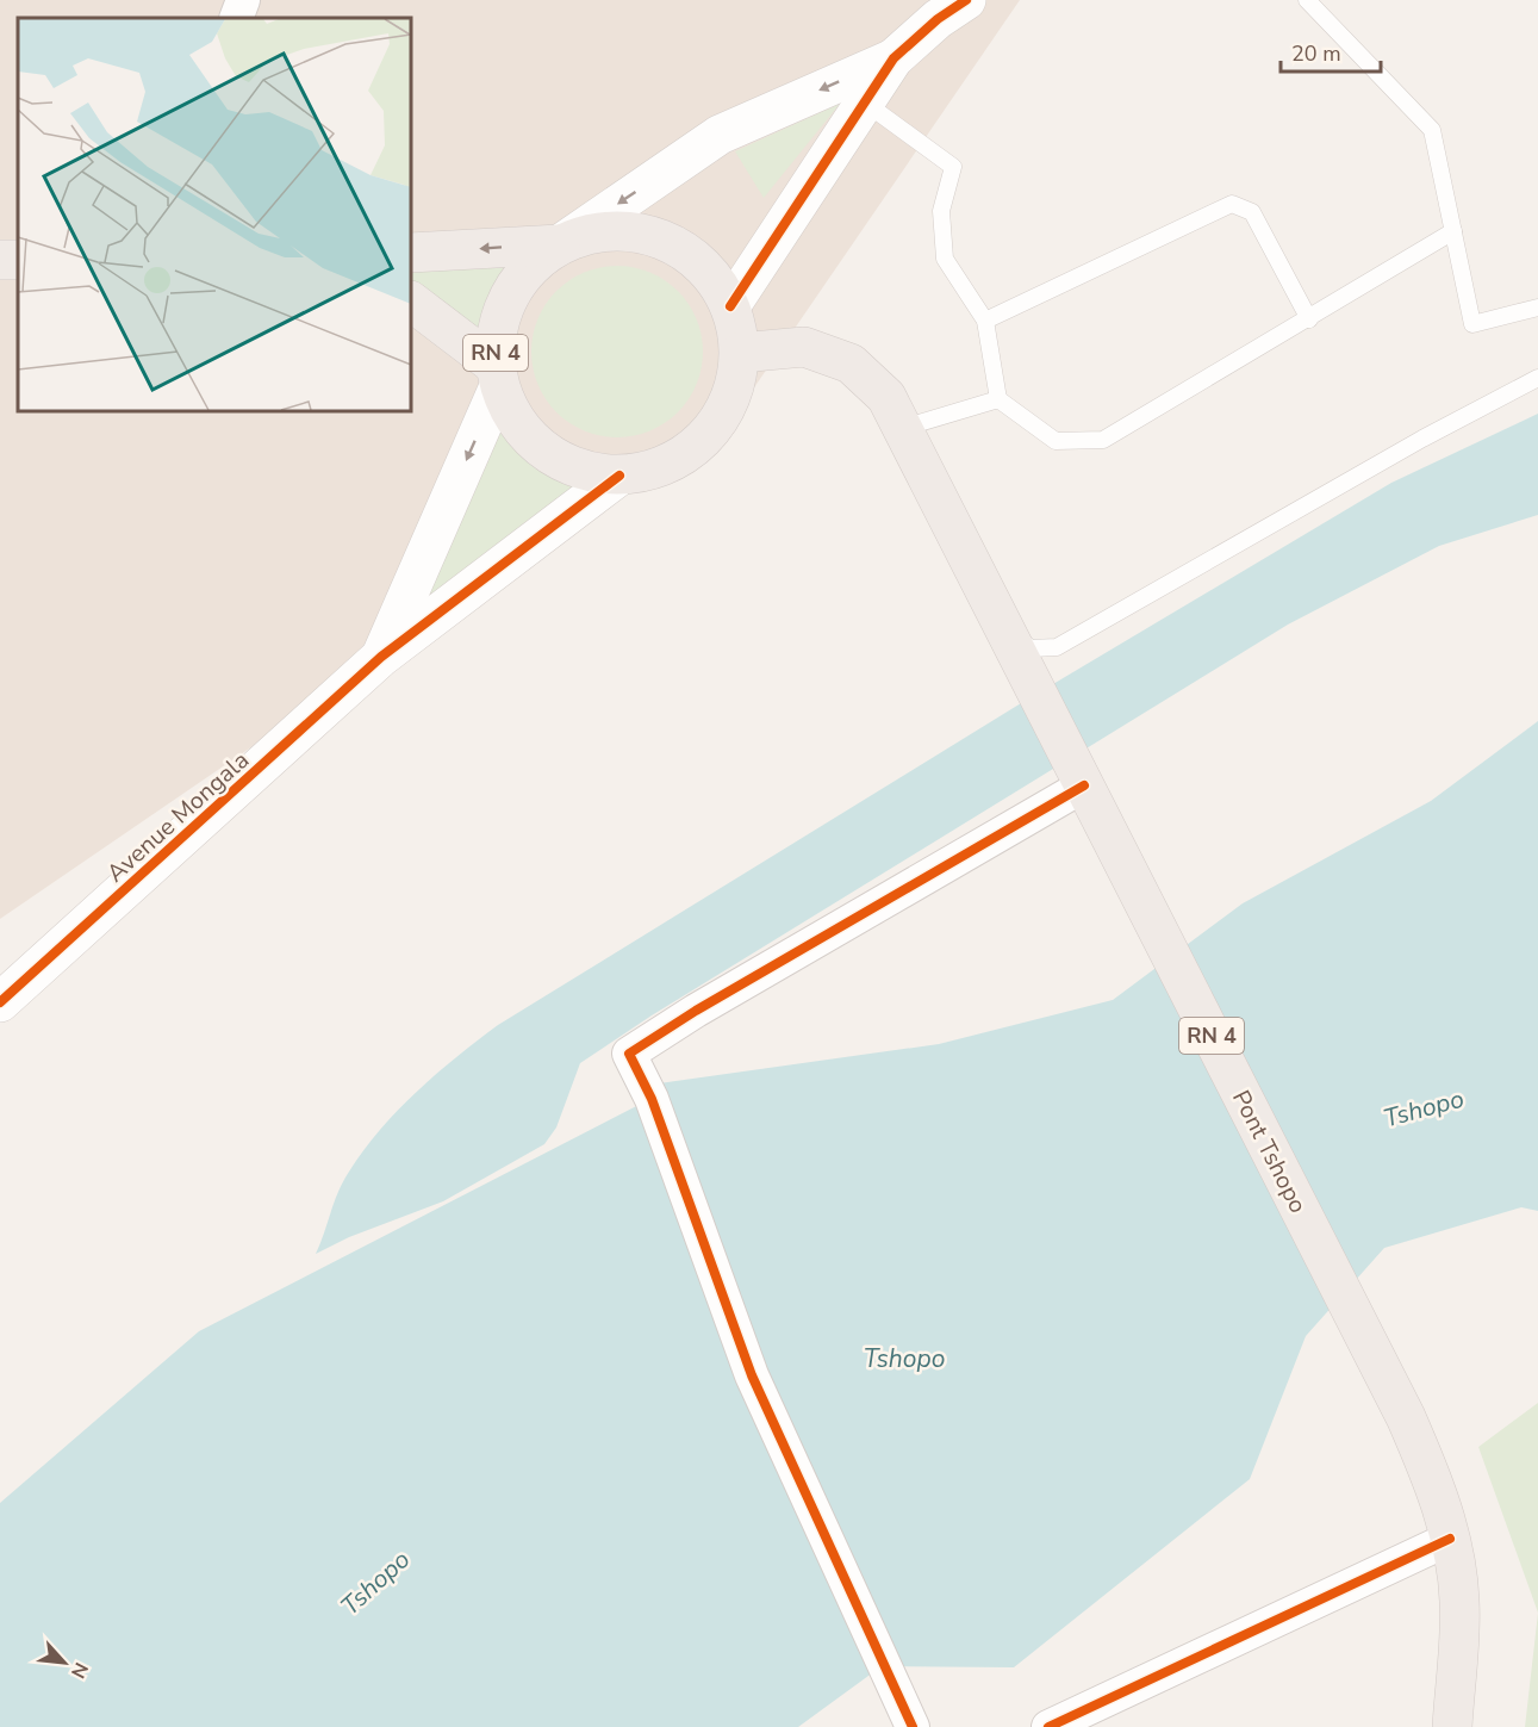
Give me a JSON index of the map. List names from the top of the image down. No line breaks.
{"streets":{"highway":["RN 4","Pont Tshopo"],"street":["Avenue Mongala"]},"crossings":[["RN 4","Avenue Mongala"],["RN 4","Pont Tshopo"]],"water":["Tshopo"],"scale_bar":"20 m","north":"bottom right"}
